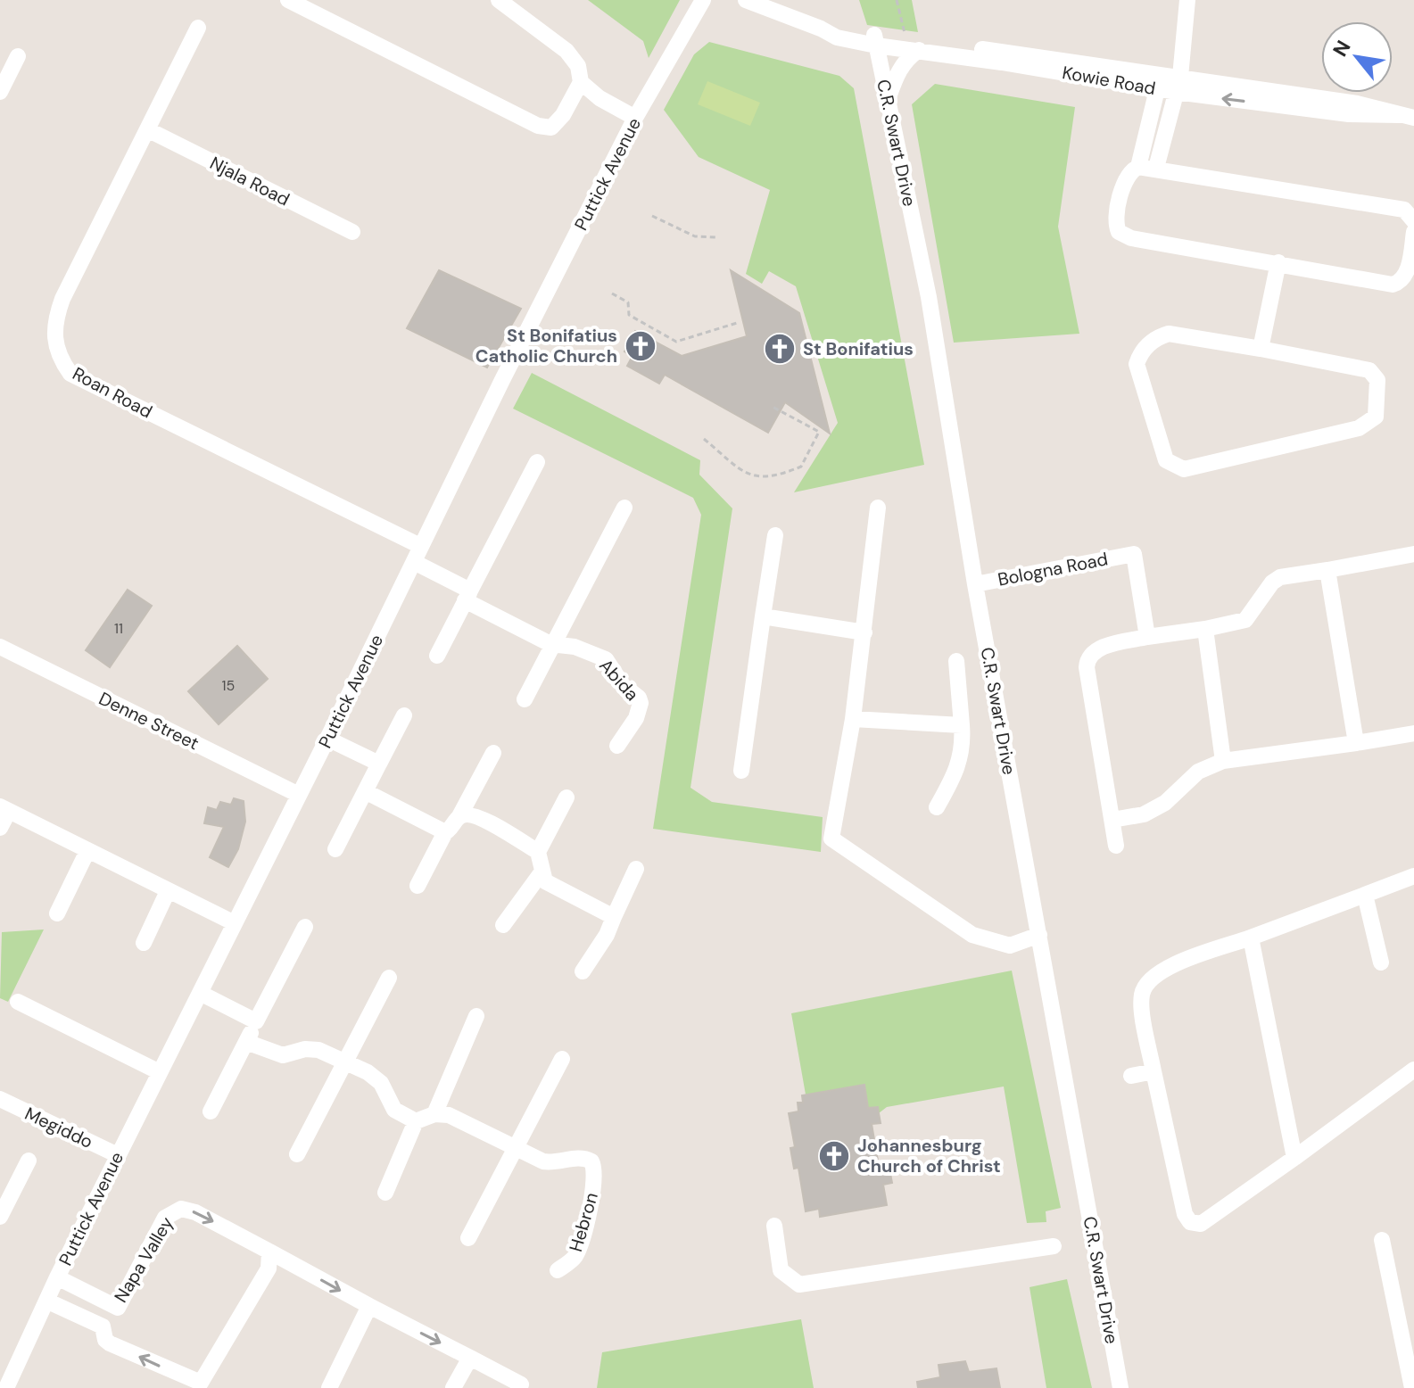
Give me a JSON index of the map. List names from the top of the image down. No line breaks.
{"streets":{"street":["Kowie Road","C.R. Swart Drive","Puttick Avenue","Njala Road","Roan Road","Bologna Road","Abida","Denne Street","Megiddo","Hebron","Napa Valley"]},"crossings":[["Kowie Road","C.R. Swart Drive"],["C.R. Swart Drive","Bologna Road"],["Puttick Avenue","Roan Road"],["Puttick Avenue","Abida"],["Puttick Avenue","Denne Street"],["Puttick Avenue","Megiddo"],["Puttick Avenue","Napa Valley"],["Njala Road","Roan Road"],["Roan Road","Abida"]],"places":{"church":["St Bonifatius Catholic Church","St Bonifatius","Johannesburg Church of Christ"]},"house_numbers":["11","15"],"north":"top left"}
